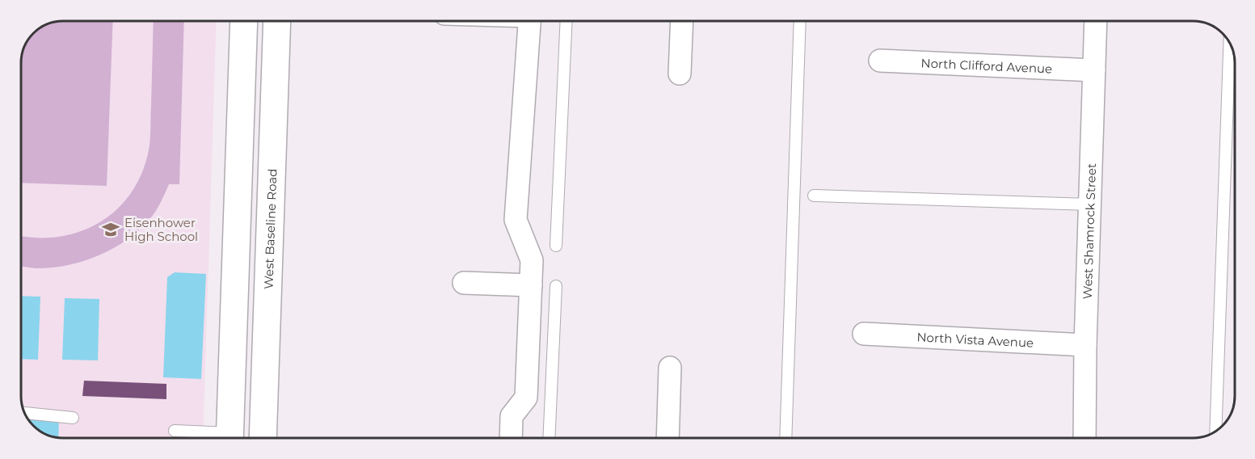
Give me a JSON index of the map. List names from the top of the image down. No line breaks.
{"streets":{"main road":["West Baseline Road"],"street":["North Clifford Avenue","West Shamrock Street","North Vista Avenue"]},"crossings":[["North Clifford Avenue","West Shamrock Street"],["West Shamrock Street","North Vista Avenue"]],"places":{"school or university":["Eisenhower High School"]}}
